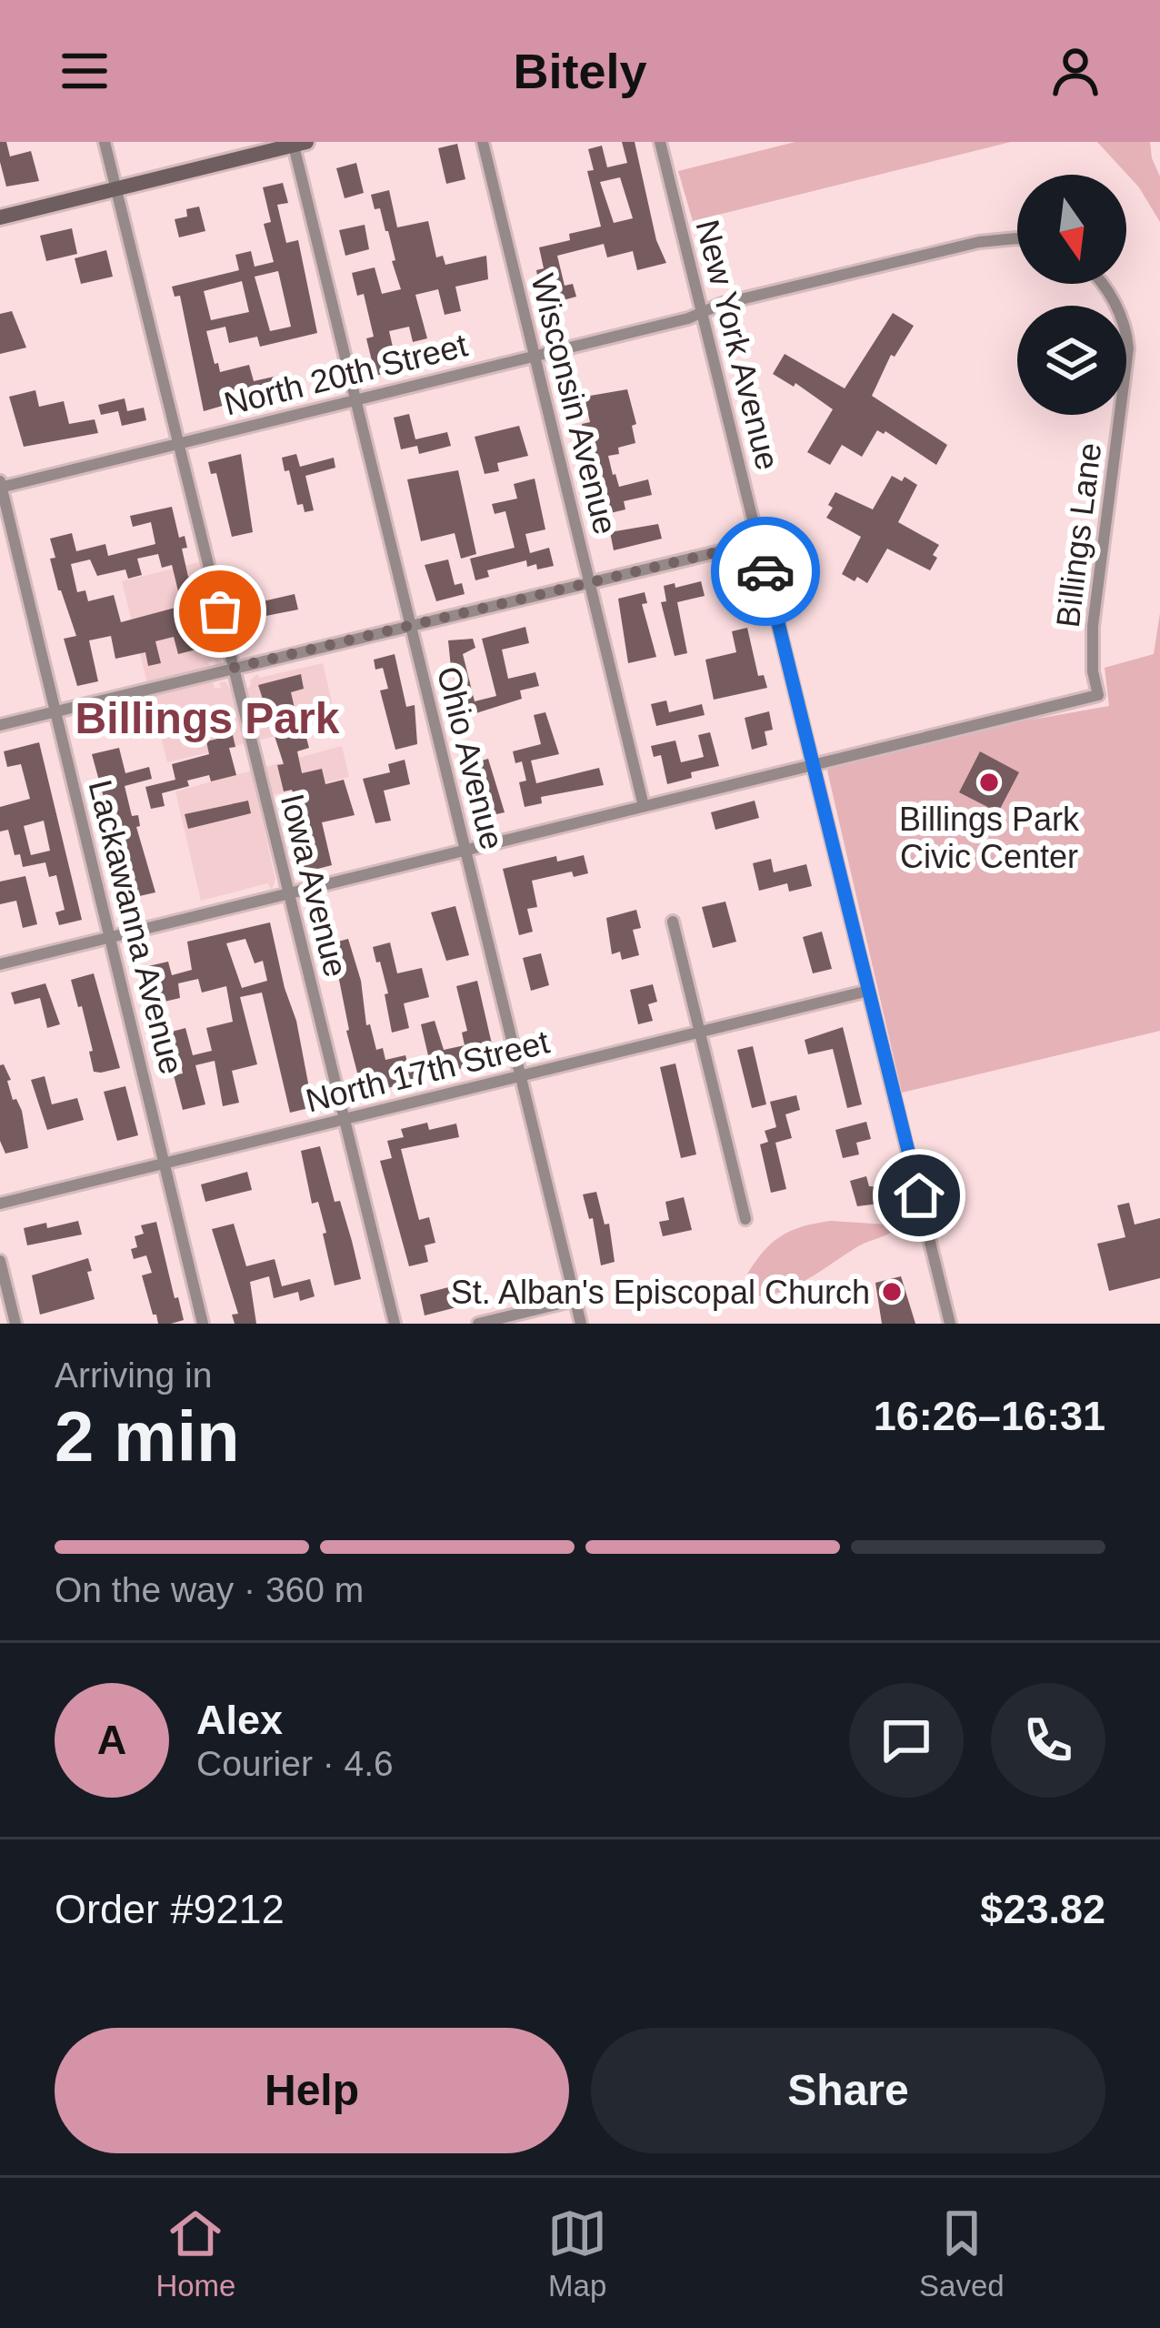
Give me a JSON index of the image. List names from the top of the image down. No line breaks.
{"streets":{"street":["New York Avenue","North 20th Street","Wisconsin Avenue","Billings Lane","Ohio Avenue","Iowa Avenue","Lackawanna Avenue","North 17th Street"]},"crossings":[["New York Avenue","North 20th Street"],["New York Avenue","Billings Lane"],["New York Avenue","North 17th Street"],["North 20th Street","Wisconsin Avenue"],["North 20th Street","Ohio Avenue"],["North 20th Street","Iowa Avenue"],["North 20th Street","Lackawanna Avenue"],["Ohio Avenue","North 17th Street"],["Iowa Avenue","North 17th Street"],["Lackawanna Avenue","North 17th Street"]],"districts":["Billings Park"],"places":["Billings Park Civic Center","St. Alban's Episcopal Church"],"north":"bottom","page":{"header":"Bitely","heading":["2 min","Arriving in","16:26–16:31"],"panel":["Alex","Courier · 4.6","Order #9212","$23.82"],"bar":"On the way · 360 m","round":"A","buttons":["Help","Share"],"tabs":["Home","Map","Saved"]}}
